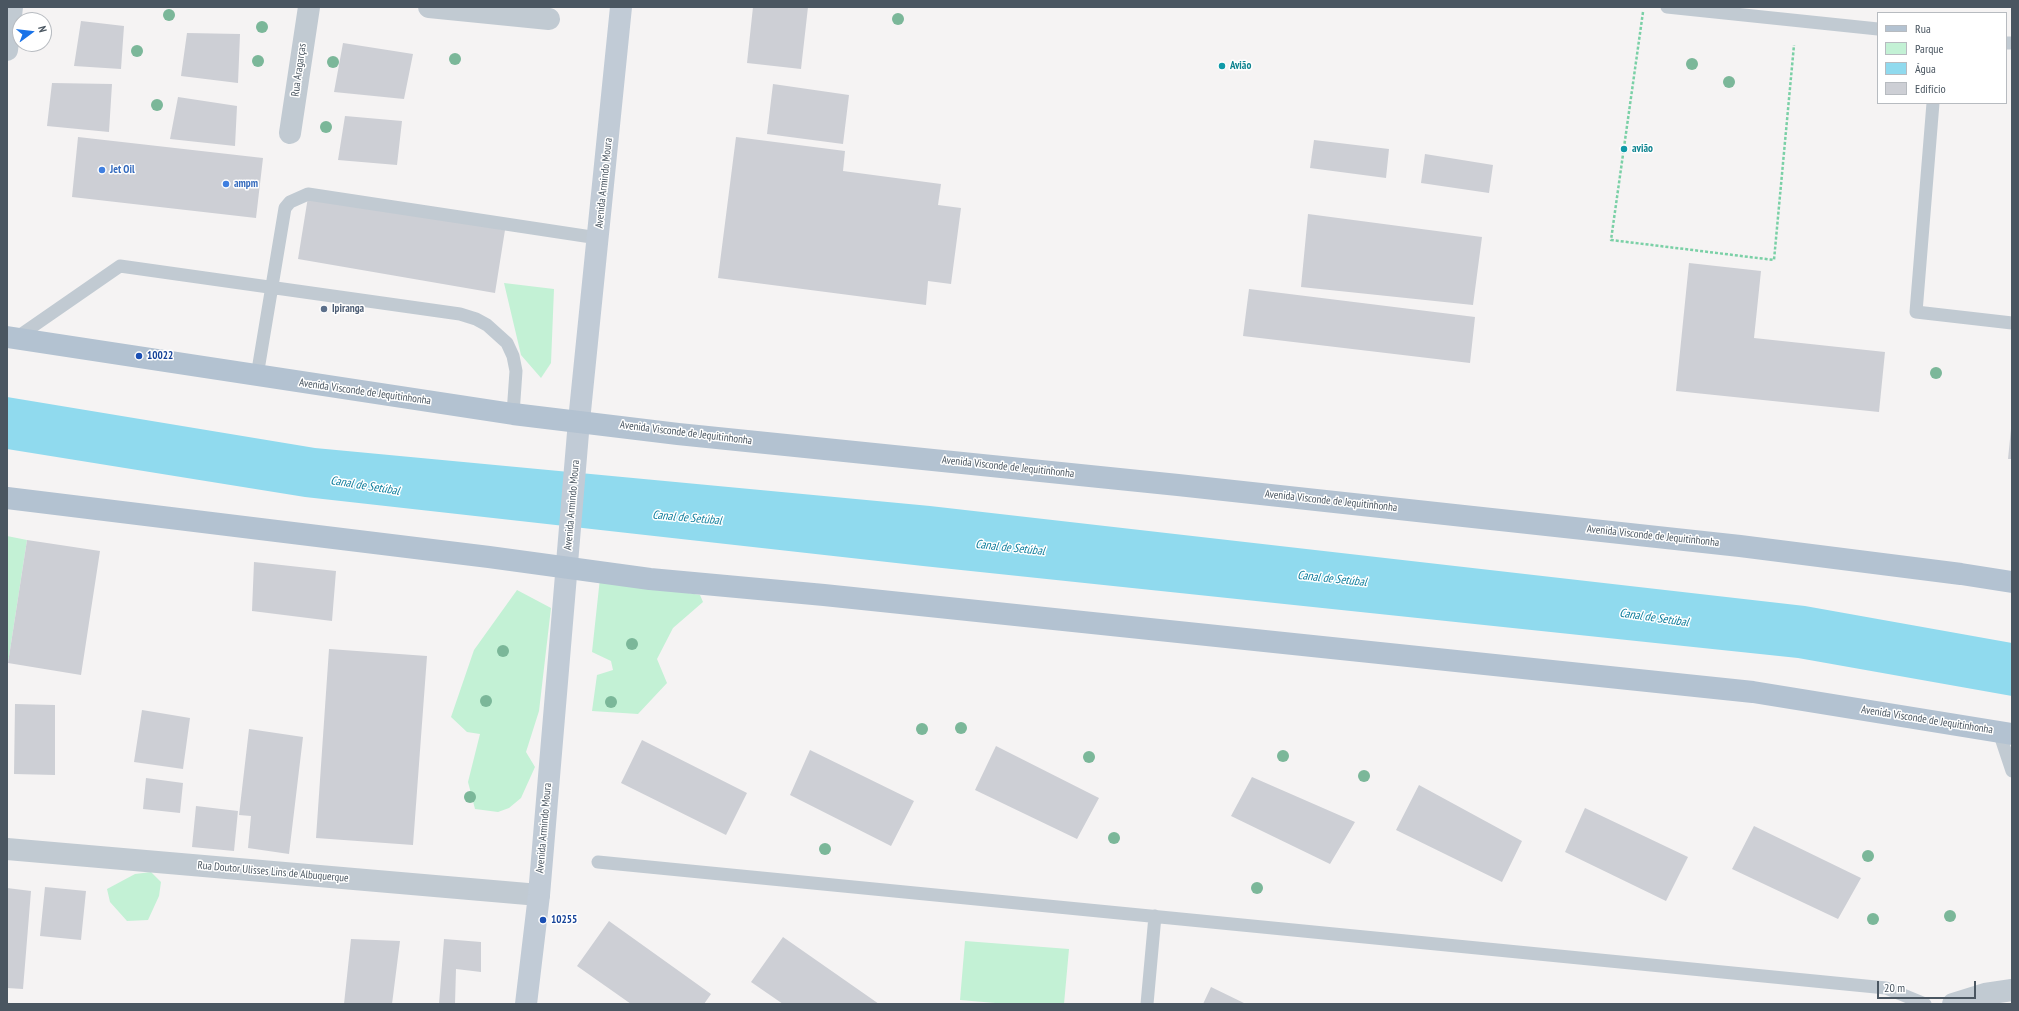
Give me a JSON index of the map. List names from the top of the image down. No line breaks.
{"streets":{"main road":["Avenida Armindo Moura","Avenida Visconde de Jequitinhonha"],"street":["Rua Aragarças","Rua Doutor Ulisses Lins de Albuquerque"]},"crossings":[["Avenida Armindo Moura","Avenida Visconde de Jequitinhonha"],["Avenida Armindo Moura","Rua Doutor Ulisses Lins de Albuquerque"]],"water":["Canal de Setúbal"],"places":["Avião","avião","Jet Oil","ampm","Ipiranga","10022","10255"],"legend":["Rua","Parque","Água","Edifício"],"scale_bar":"20 m","north":"right"}
